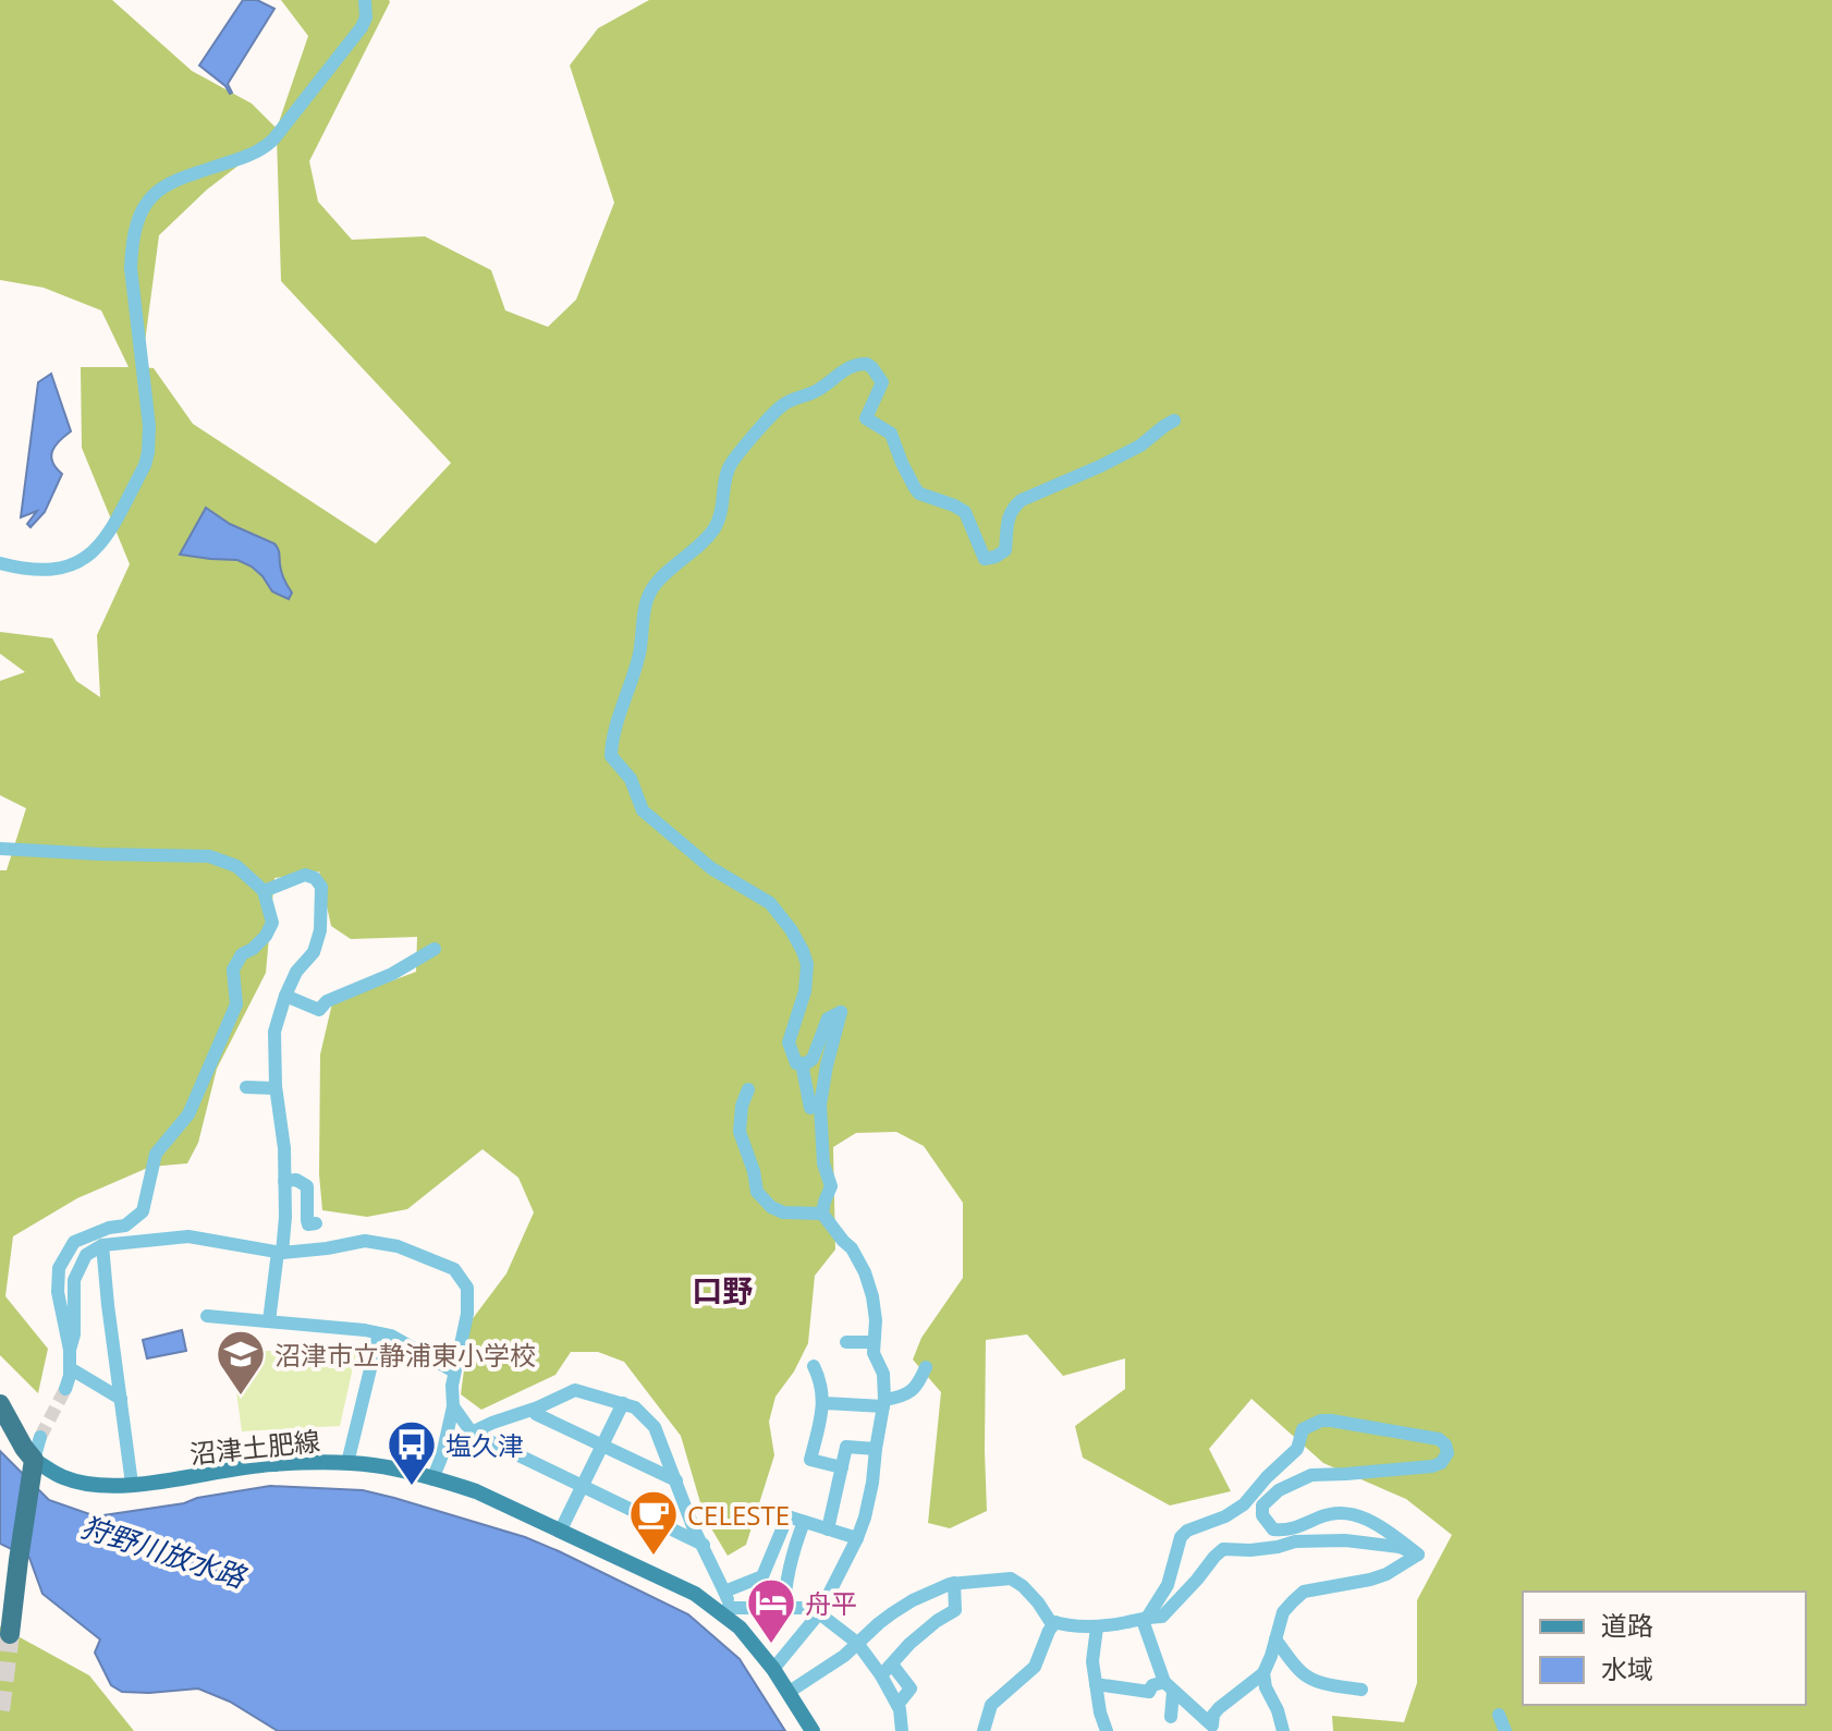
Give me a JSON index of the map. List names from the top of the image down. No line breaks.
{"streets":{"main road":["沼津土肥線"]},"districts":["口野"],"water":["狩野川放水路"],"places":{"school or university":["沼津市立静浦東小学校"],"bus stop":["塩久津"],"cafe":["CELESTE"],"hotel":["舟平"]},"legend":["道路","水域"]}
